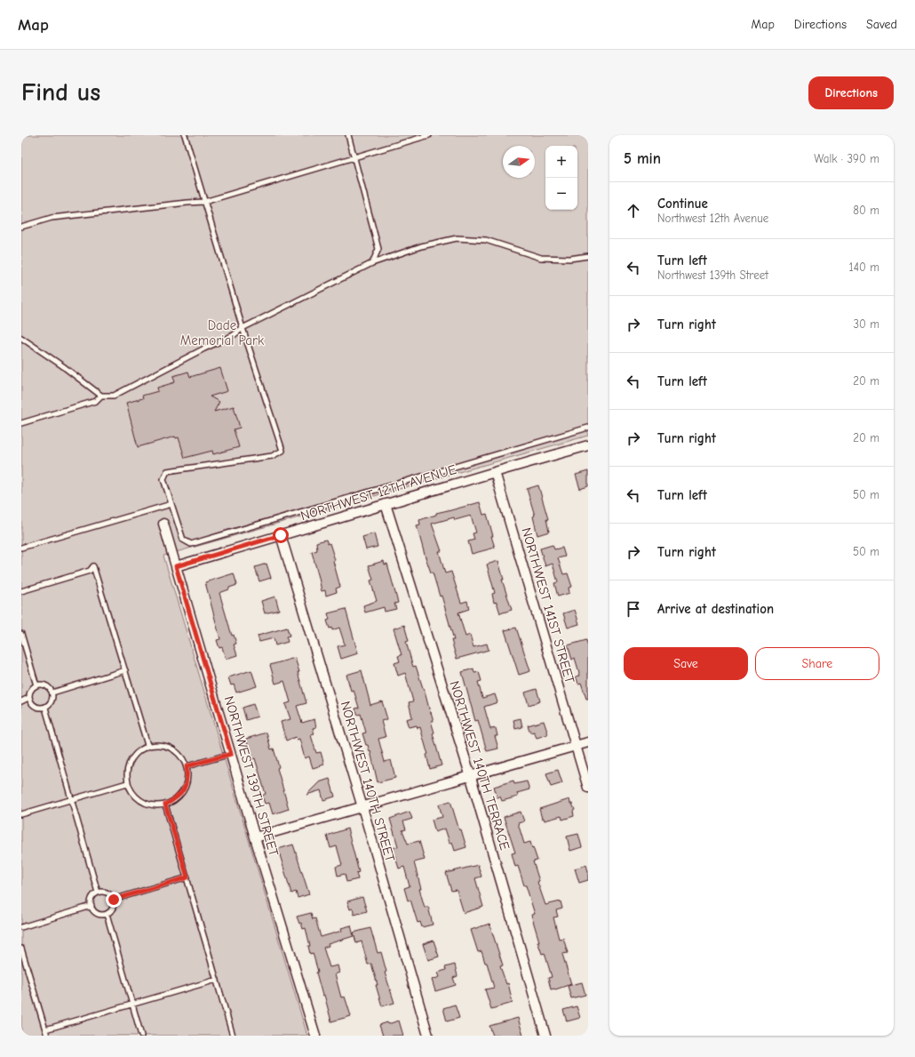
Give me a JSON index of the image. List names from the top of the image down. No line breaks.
{"streets":{"street":["NORTHWEST 12TH AVENUE","NORTHWEST 141ST STREET","NORTHWEST 140TH TERRACE","NORTHWEST 139TH STREET","NORTHWEST 140TH STREET"]},"crossings":[["NORTHWEST 12TH AVENUE","NORTHWEST 141ST STREET"],["NORTHWEST 12TH AVENUE","NORTHWEST 140TH TERRACE"],["NORTHWEST 12TH AVENUE","NORTHWEST 139TH STREET"],["NORTHWEST 12TH AVENUE","NORTHWEST 140TH STREET"]],"parks":["Dade Memorial Park"],"north":"right","page":{"header":"Map","nav":["Map","Directions","Saved"],"buttons":["Directions",["Save","Share"]],"title":"Find us","heading":["5 min","Walk · 390 m"],"map_buttons":["+","−"],"list":[["Continue","Northwest 12th Avenue","80 m"],["Turn left","Northwest 139th Street","140 m"],["Turn right","30 m"],["Turn left","20 m"],["Turn right","20 m"],["Turn left","50 m"],["Turn right","50 m"],"Arrive at destination"]}}
